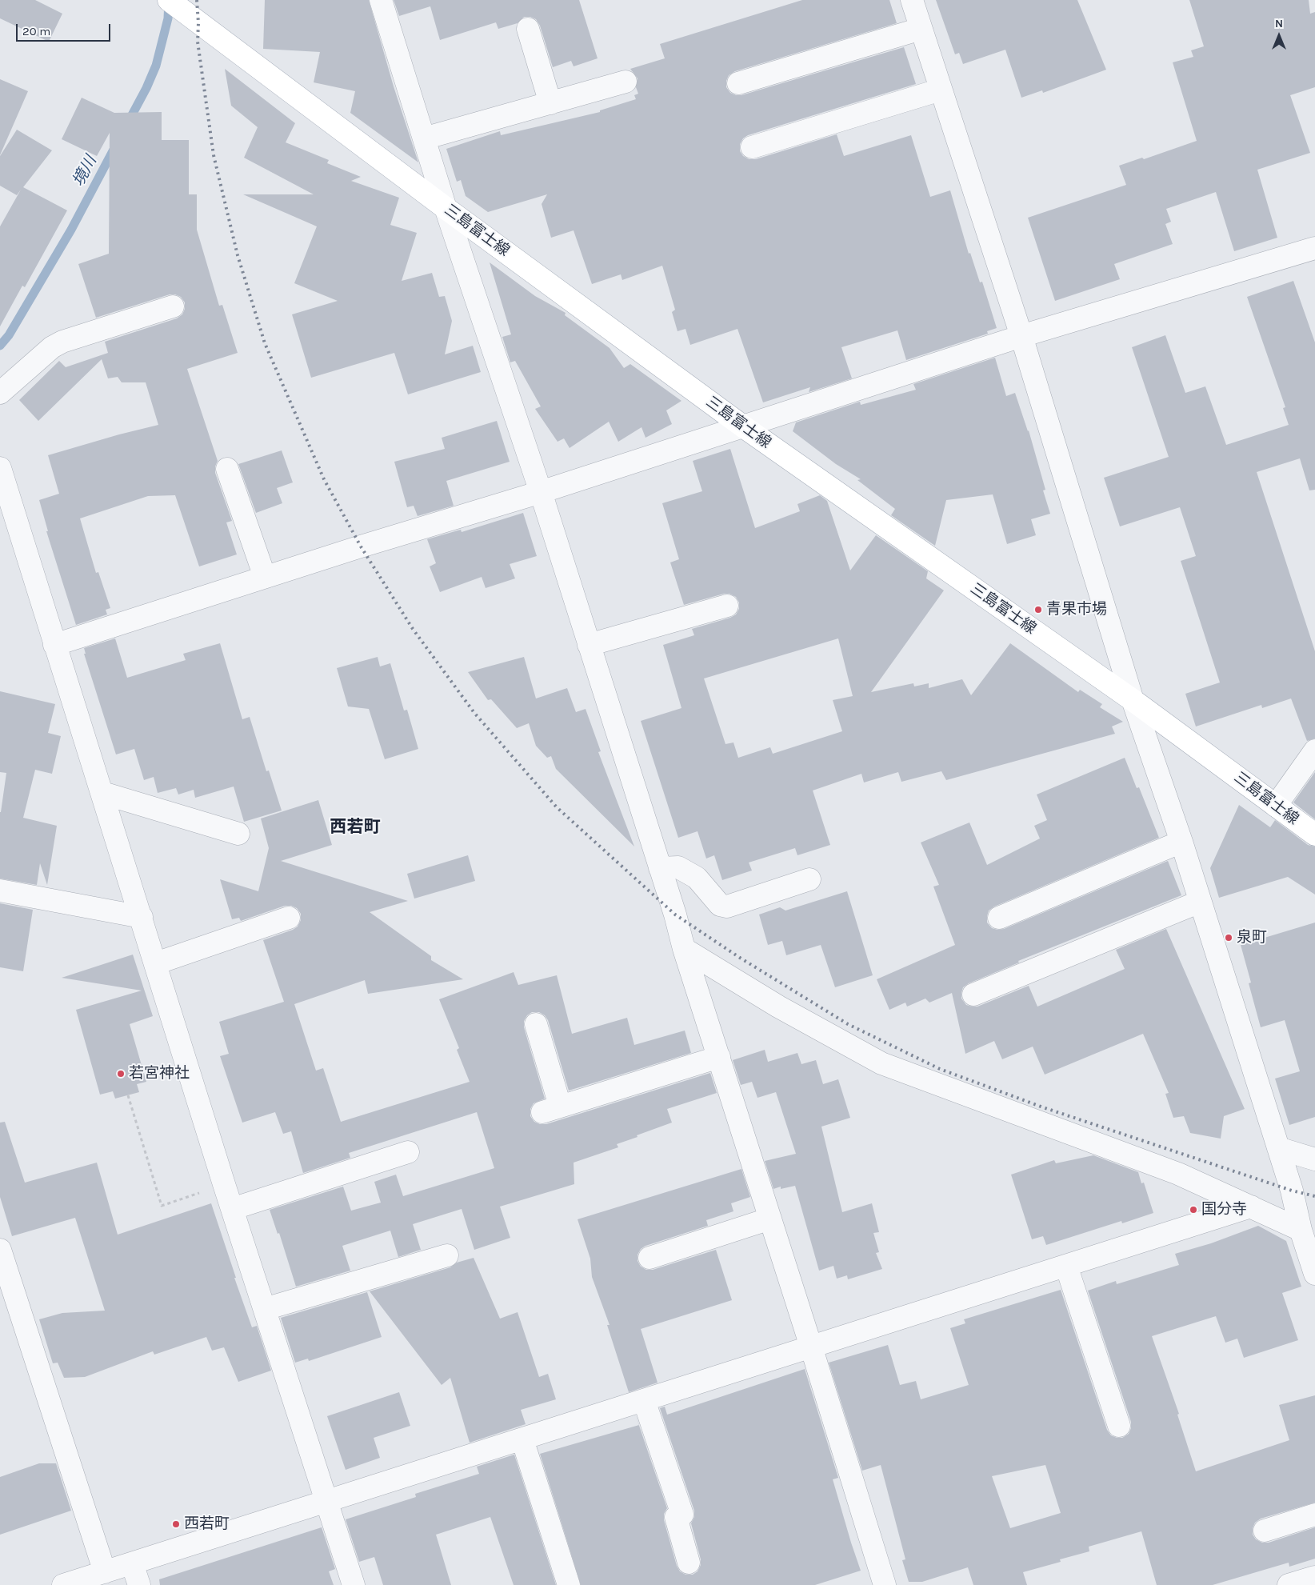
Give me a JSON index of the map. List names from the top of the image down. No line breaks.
{"streets":{"main road":["三島富士線"]},"districts":["西若町"],"water":["境川"],"places":["青果市場","泉町","若宮神社","国分寺","西若町"],"scale_bar":"20 m","north":"top"}
